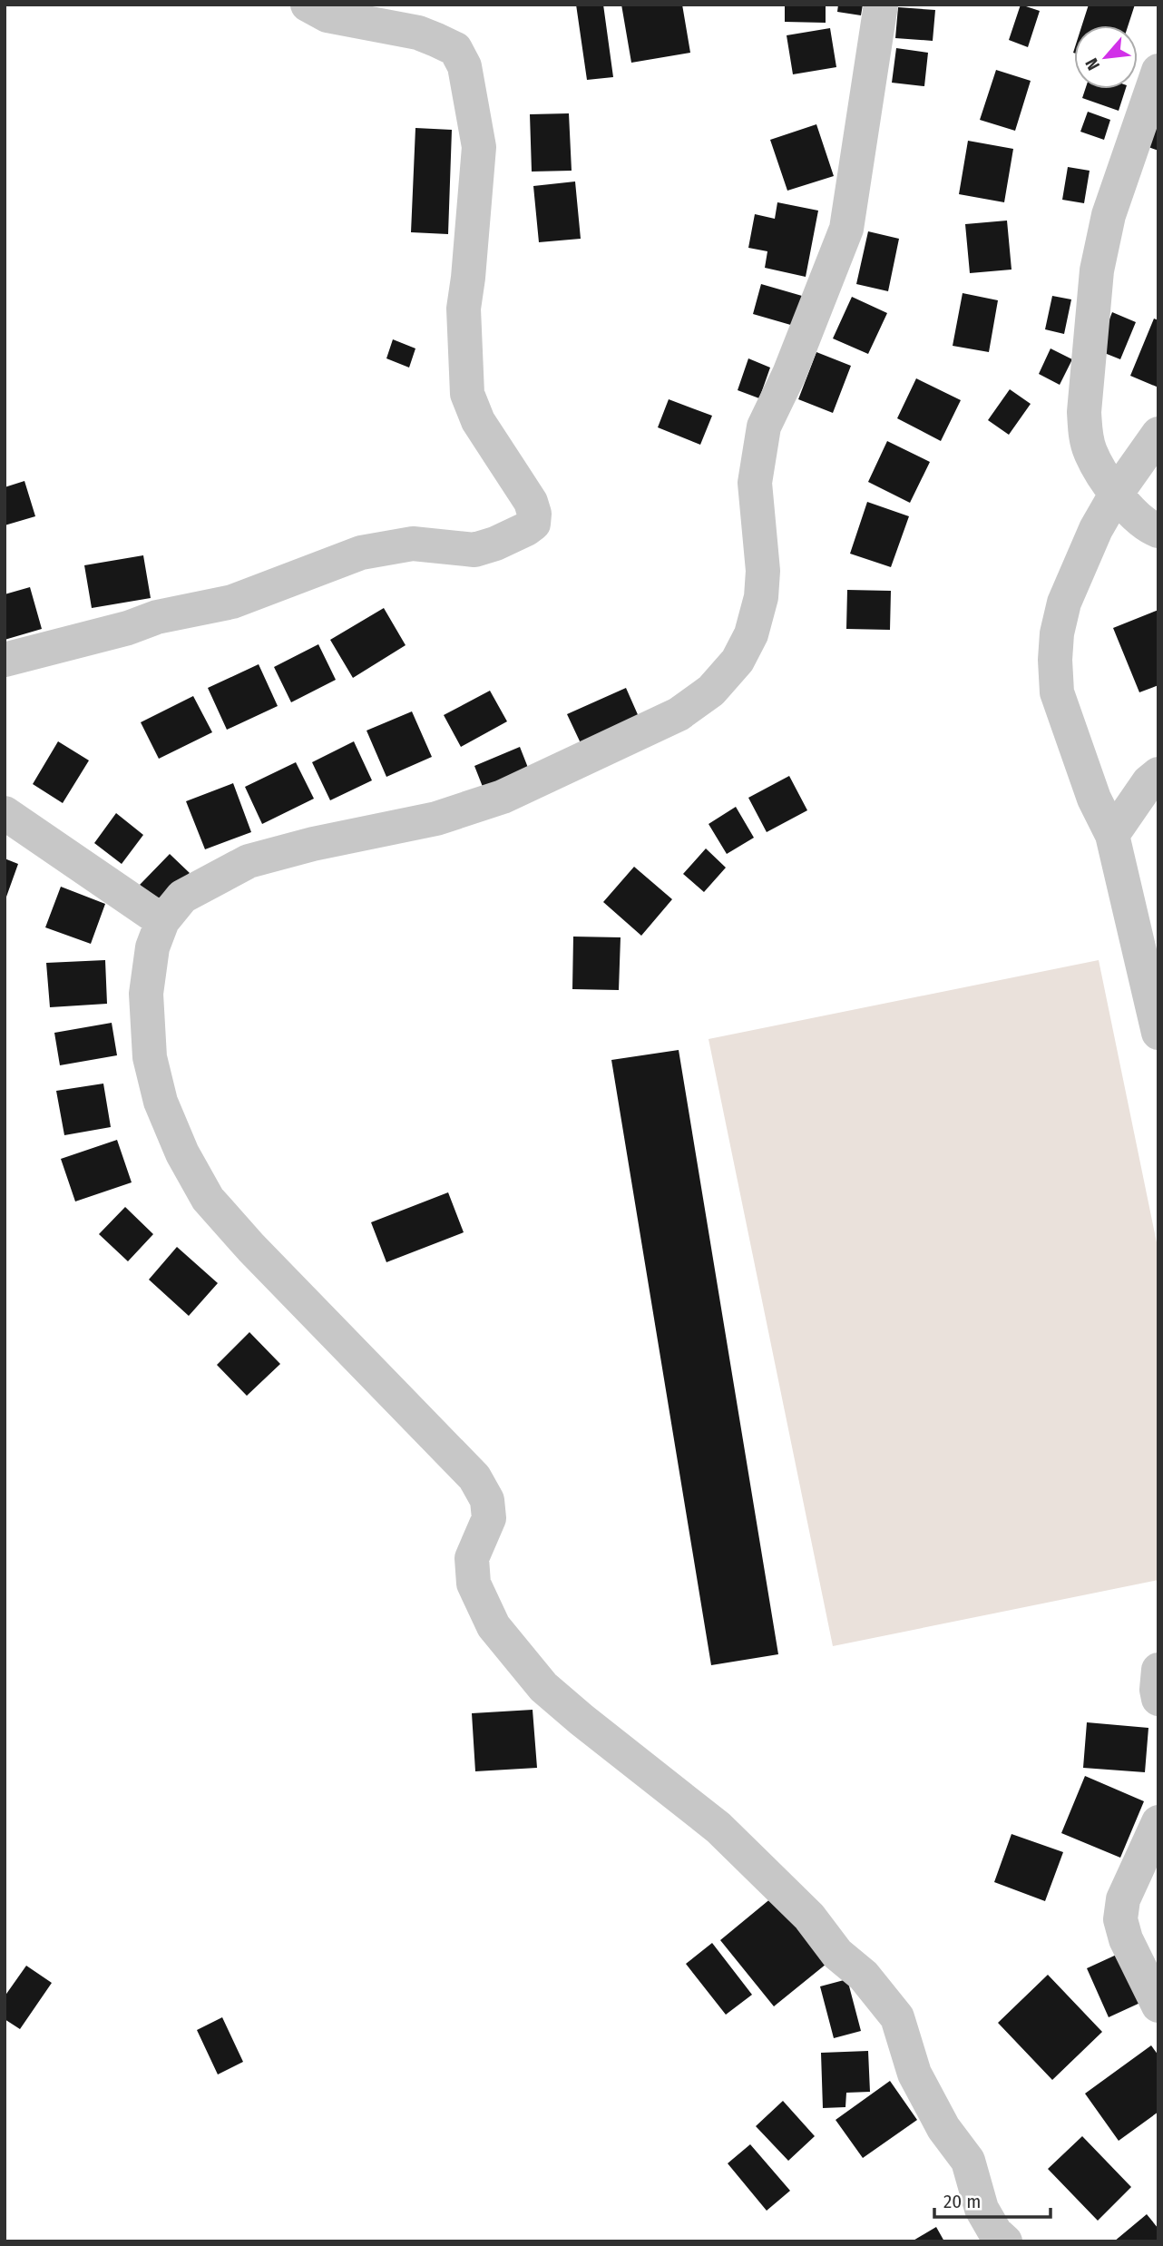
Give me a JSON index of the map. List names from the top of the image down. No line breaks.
{"scale_bar":"20 m","north":"bottom left"}
